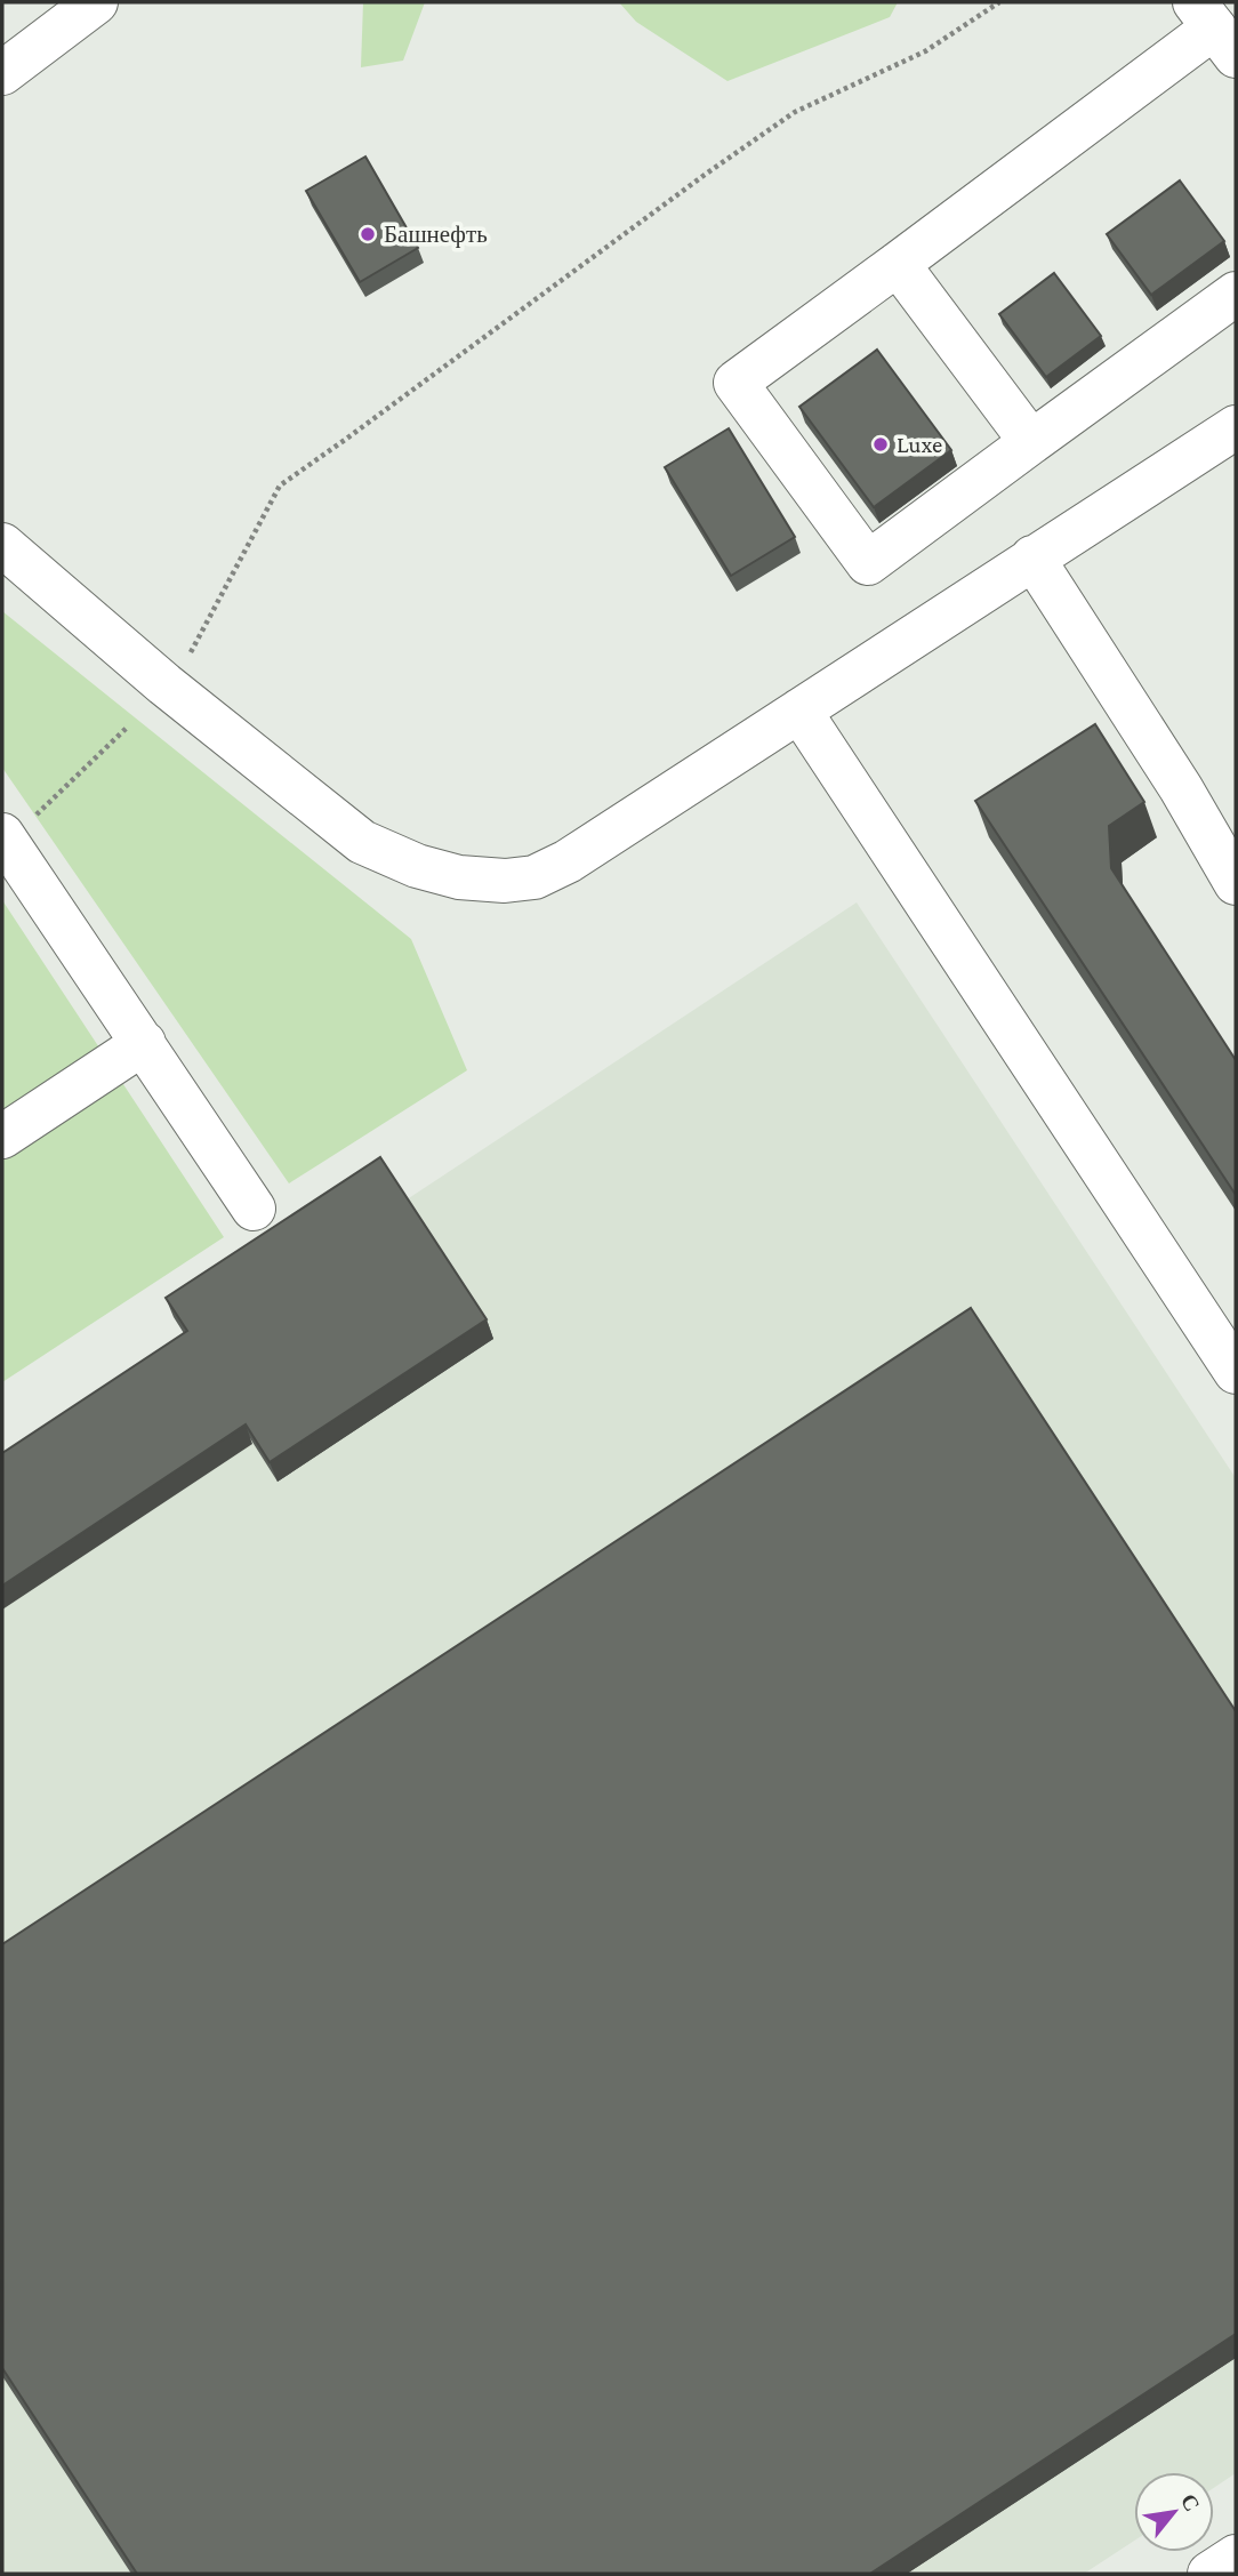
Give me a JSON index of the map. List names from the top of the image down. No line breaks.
{"places":["Башнефть","Luxe"],"north":"top right"}
